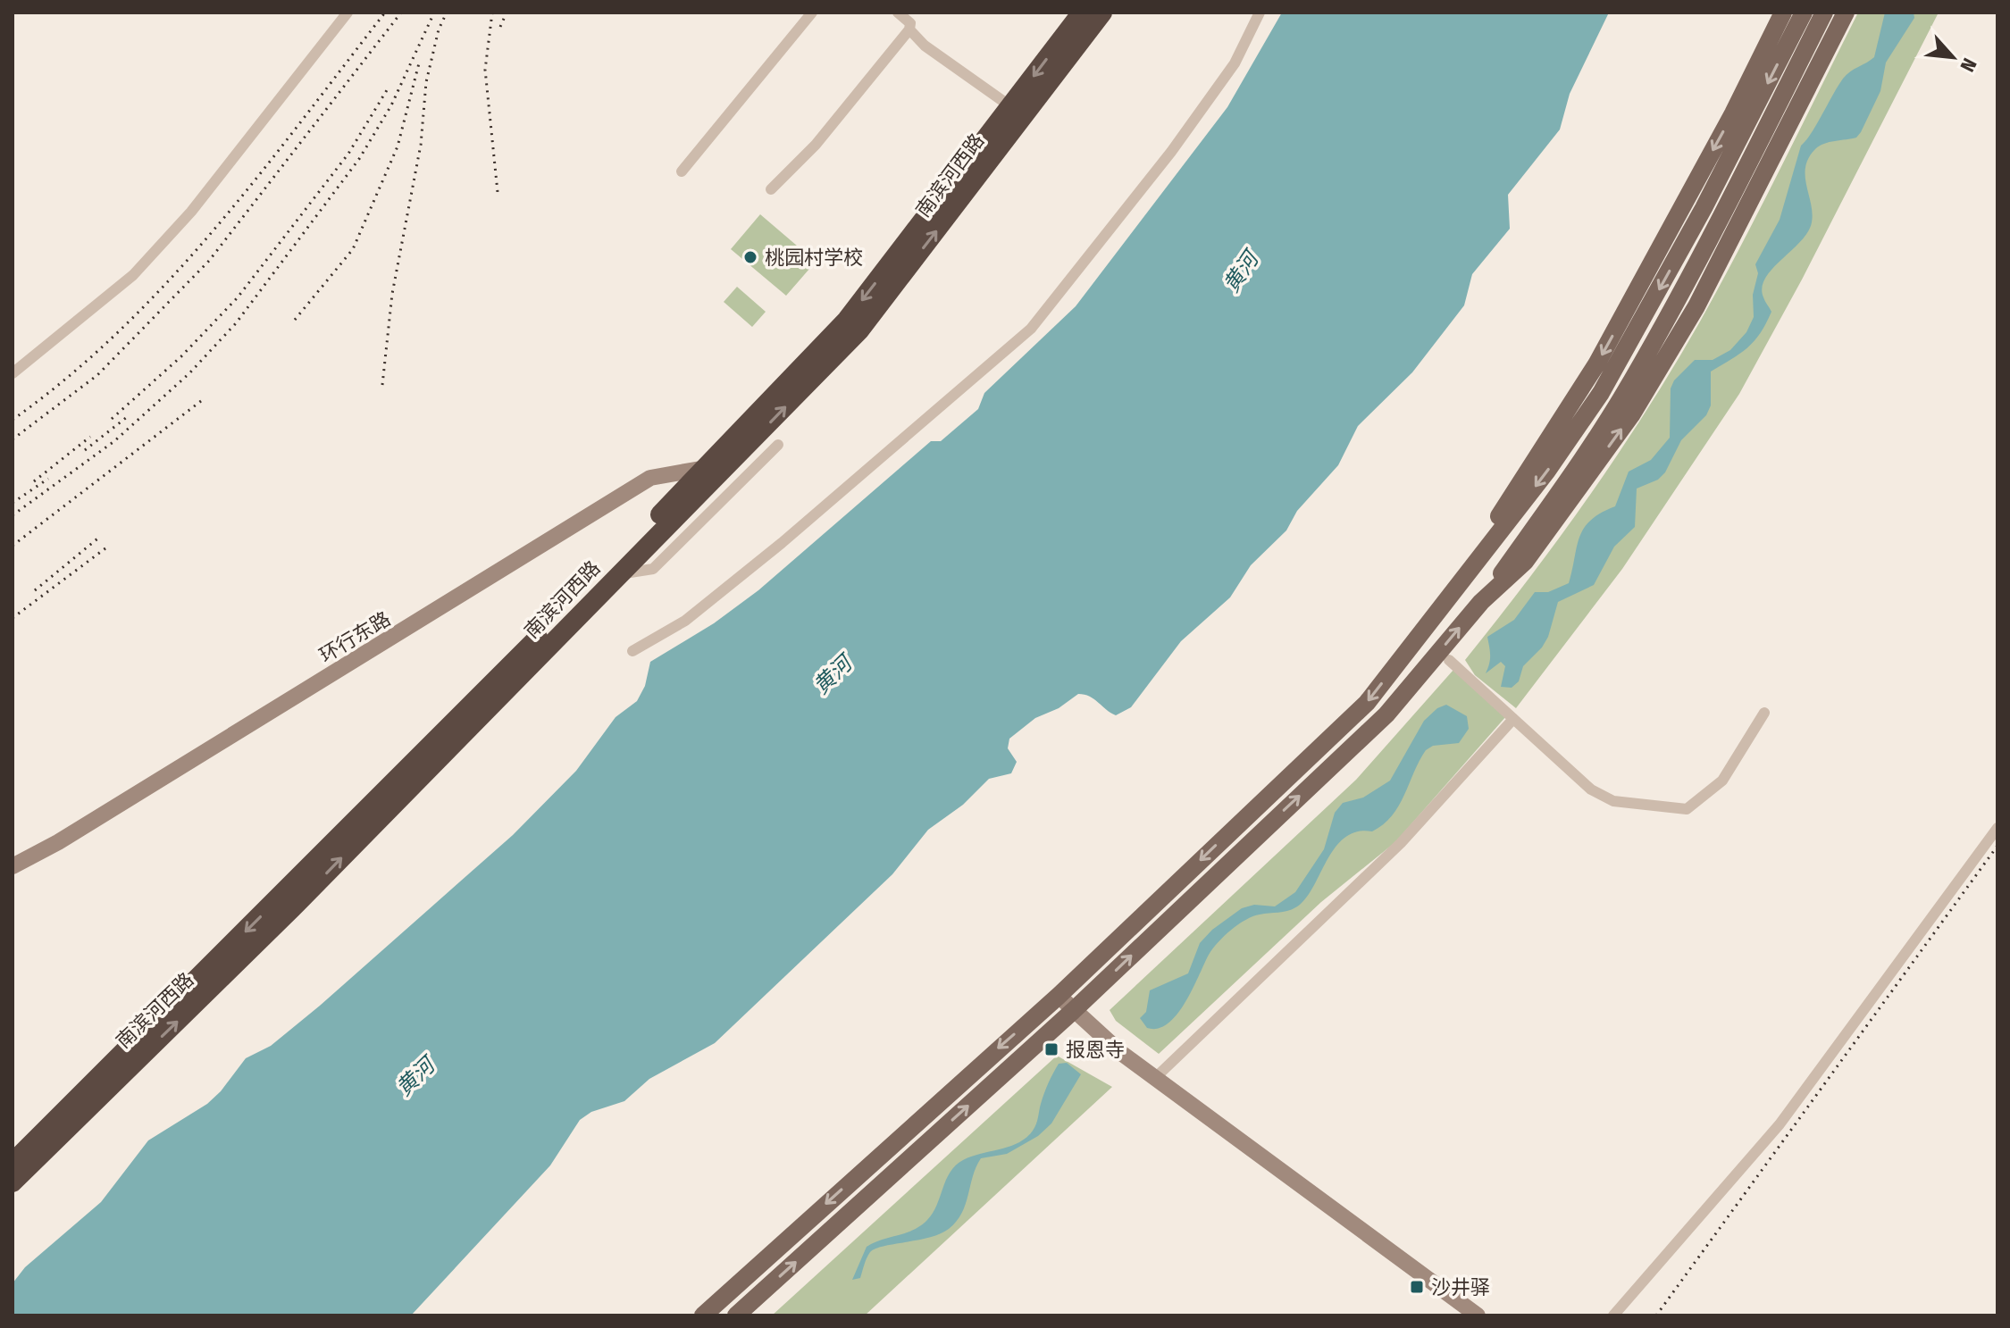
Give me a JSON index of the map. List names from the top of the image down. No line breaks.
{"streets":{"highway":["南滨河西路"],"street":["环行东路"]},"crossings":[["南滨河西路","环行东路"]],"water":["黄河"],"places":{"other":["桃园村学校"],"transit":["报恩寺","沙井驿"]},"north":"bottom right"}
